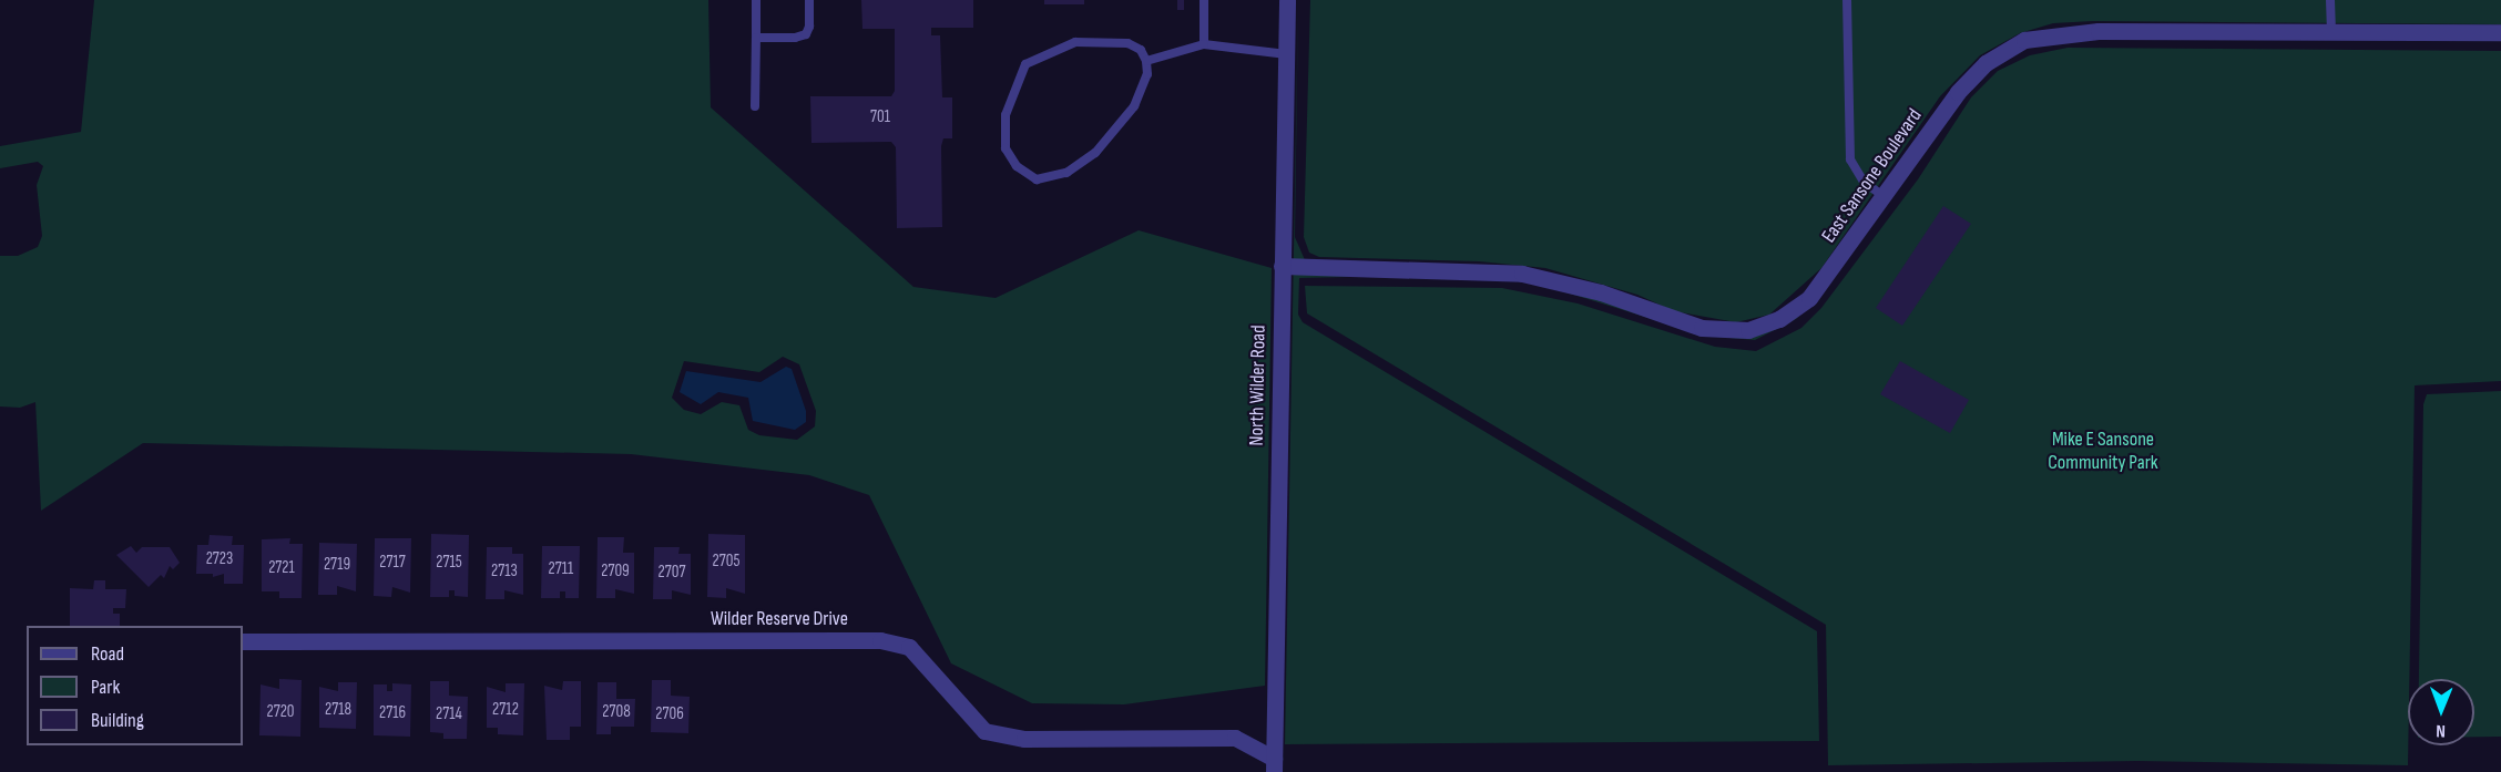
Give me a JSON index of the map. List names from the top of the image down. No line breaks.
{"streets":{"street":["East Sansone Boulevard","North Wilder Road","Wilder Reserve Drive"]},"crossings":[["East Sansone Boulevard","North Wilder Road"],["North Wilder Road","Wilder Reserve Drive"]],"parks":["Mike E Sansone Community Park"],"house_numbers":["701","2723","2705","2717","2715","2719","2721","2711","2713","2709","2707","2718","2712","2720","2708","2716","2714","2706"],"legend":["Road","Park","Building"],"north":"bottom"}
